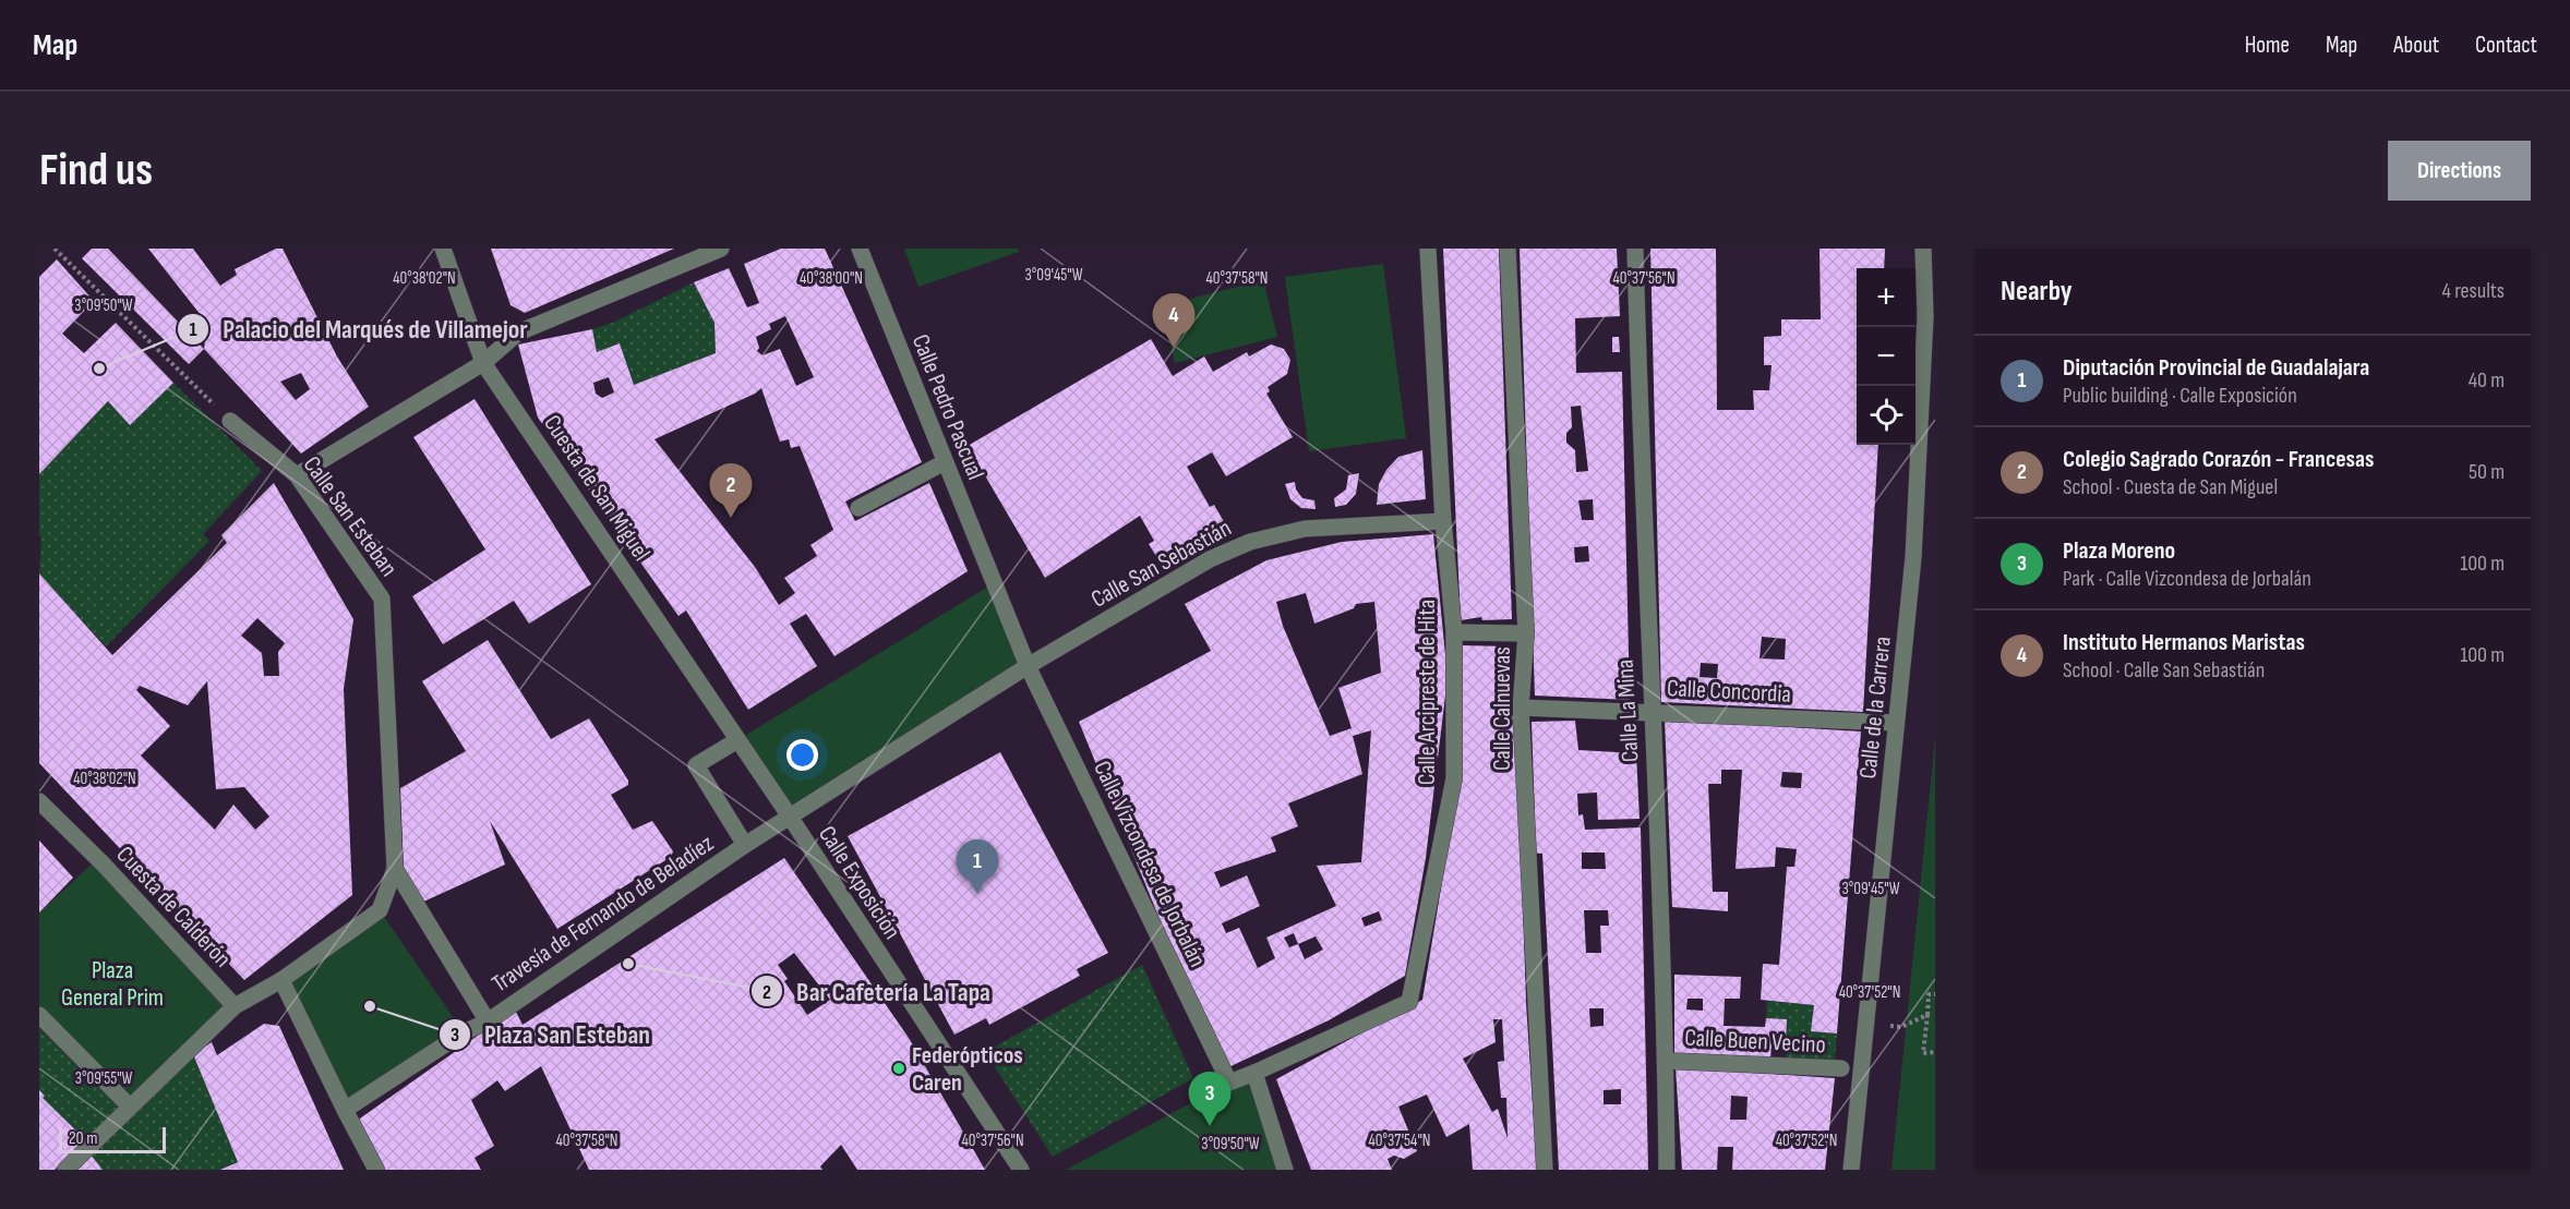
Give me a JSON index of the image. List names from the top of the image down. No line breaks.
{"streets":{"street":["Calle Pedro Pascual","Cuesta de San Miguel","Calle San Esteban","Calle San Sebastián","Calle Concordia","Calle Arcipreste de Hita","Calle de la Carrera","Calle Calnuevas","Calle La Mina","Calle Vizcondesa de Jorbalán","Calle Exposición","Cuesta de Calderón","Travesía de Fernando de Beladíez","Calle Buen Vecino"]},"crossings":[["Calle Pedro Pascual","Calle San Sebastián"],["Calle Pedro Pascual","Calle Vizcondesa de Jorbalán"],["Cuesta de San Miguel","Calle San Sebastián"],["Cuesta de San Miguel","Calle Exposición"],["Cuesta de San Miguel","Travesía de Fernando de Beladíez"],["Calle San Sebastián","Calle Arcipreste de Hita"],["Calle San Sebastián","Calle Vizcondesa de Jorbalán"],["Calle San Sebastián","Calle Exposición"],["Calle San Sebastián","Travesía de Fernando de Beladíez"],["Calle Concordia","Calle de la Carrera"],["Calle Concordia","Calle Calnuevas"],["Calle Concordia","Calle La Mina"],["Calle Arcipreste de Hita","Calle Vizcondesa de Jorbalán"],["Calle La Mina","Calle Buen Vecino"],["Calle Exposición","Travesía de Fernando de Beladíez"]],"parks":["Plaza General Prim"],"places":["Palacio del Marqués de Villamejor","Bar Cafetería La Tapa","Plaza San Esteban","Federópticos Caren"],"scale_bar":"20 m","page":{"header":"Map","nav":["Home","Map","About","Contact"],"buttons":"Directions","title":"Find us","heading":["Nearby","4 results"],"map_buttons":["+","−"],"pins":["4","2","1","3"],"list":[{"mark":"1","name":"Diputación Provincial de Guadalajara","note":"Public building · Calle Exposición","value":"40 m"},{"mark":"2","name":"Colegio Sagrado Corazón - Francesas","note":"School · Cuesta de San Miguel","value":"50 m"},{"mark":"3","name":"Plaza Moreno","note":"Park · Calle Vizcondesa de Jorbalán","value":"100 m"},{"mark":"4","name":"Instituto Hermanos Maristas","note":"School · Calle San Sebastián","value":"100 m"}],"scale":"20 m"},"coordinates":["3°09'45\"W","40°37'56\"N","40°38'02\"N","40°38'00\"N","40°37'58\"N","3°09'50\"W","40°37'52\"N","3°09'55\"W","40°37'54\"N"]}
